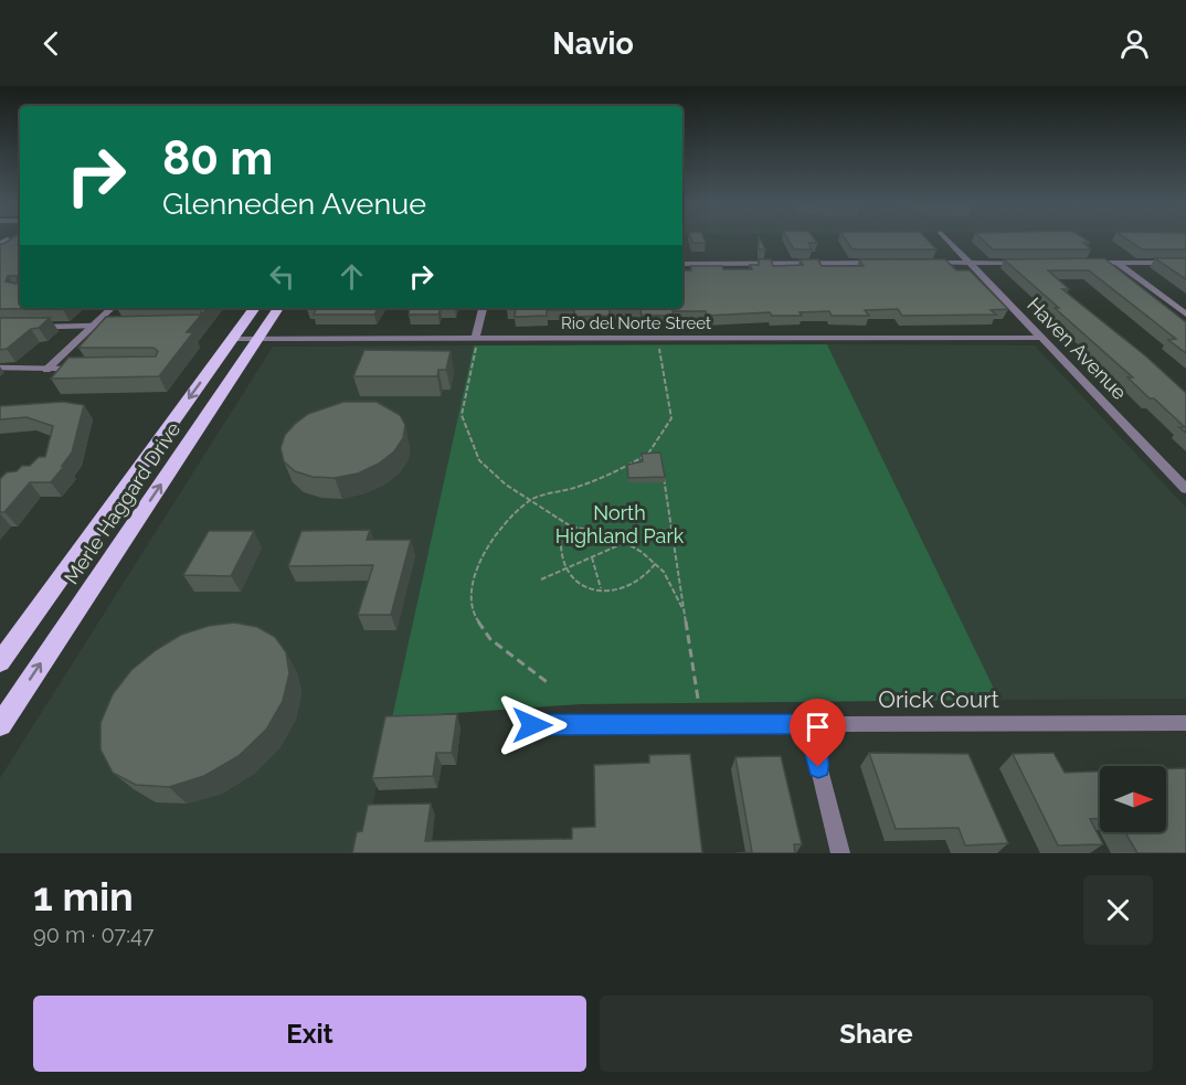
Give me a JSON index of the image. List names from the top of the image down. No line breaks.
{"streets":{"main road":["Merle Haggard Drive"],"street":["Rio del Norte Street","Haven Avenue","Orick Court"]},"crossings":[["Rio del Norte Street","Haven Avenue"],["Rio del Norte Street","Merle Haggard Drive"]],"parks":["North Highland Park"],"north":"right","page":{"header":"Navio","turn":["80 m","Glenneden Avenue"],"heading":["1 min","90 m · 07:47"],"buttons":["Exit","Share"]}}
